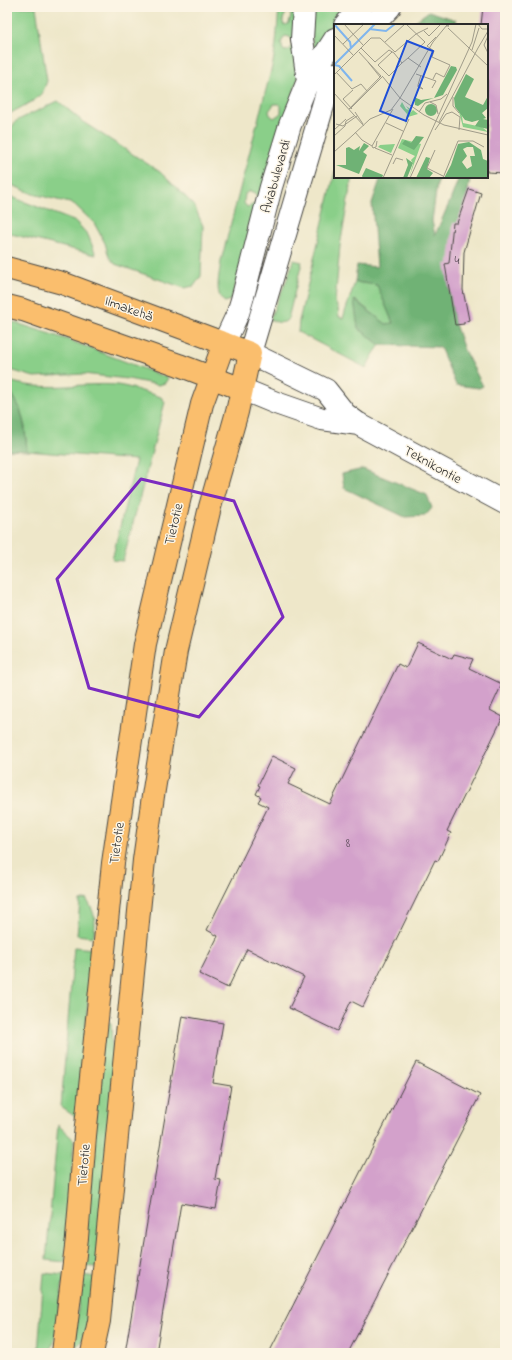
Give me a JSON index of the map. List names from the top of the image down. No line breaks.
{"streets":{"main road":["Ilmakehä","Tietotie"],"street":["Aviabulevardi","Teknikontie"]},"crossings":[["Aviabulevardi","Ilmakehä"],["Aviabulevardi","Teknikontie"],["Aviabulevardi","Tietotie"],["Ilmakehä","Teknikontie"],["Ilmakehä","Tietotie"]],"house_numbers":["4","8"]}
